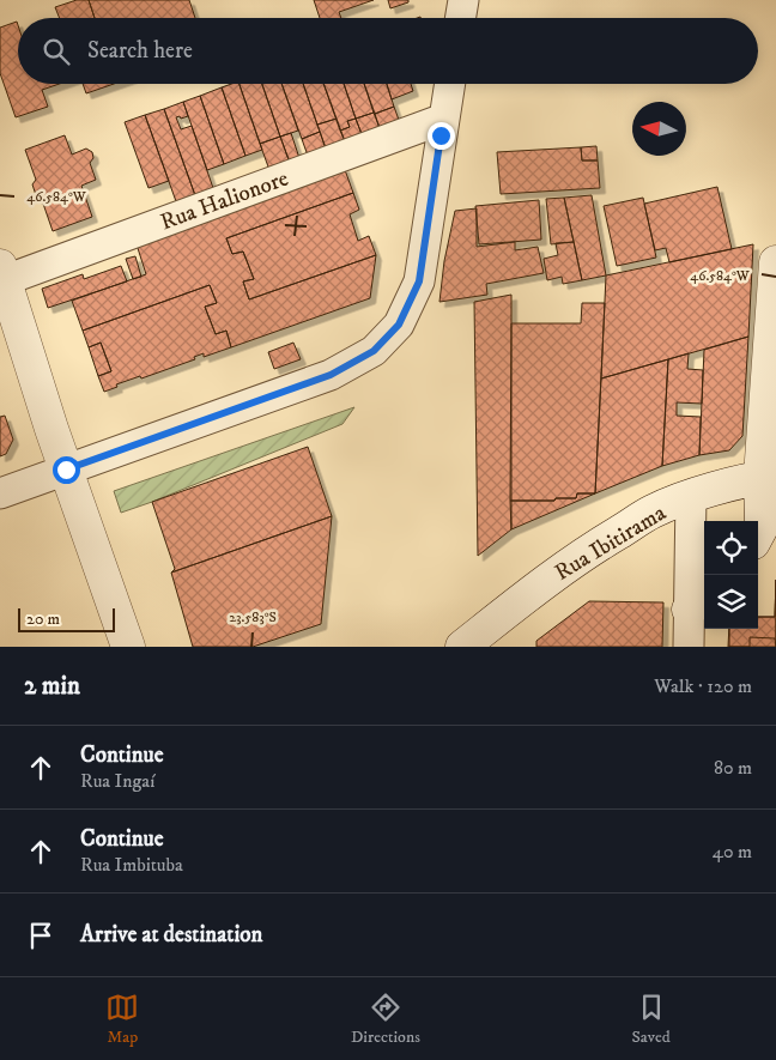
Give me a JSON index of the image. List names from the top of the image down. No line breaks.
{"streets":{"street":["Rua Halionore","Rua Ibitirama"]},"scale_bar":"20 m","north":"left","page":{"search":"Search here","scale":"20 m","heading":["2 min","Walk · 120 m"],"list":[["Continue","Rua Ingaí","80 m"],["Continue","Rua Imbituba","40 m"],"Arrive at destination"],"nav":["Map","Directions","Saved"]},"coordinates":["46.584°W","23.583°S"]}
